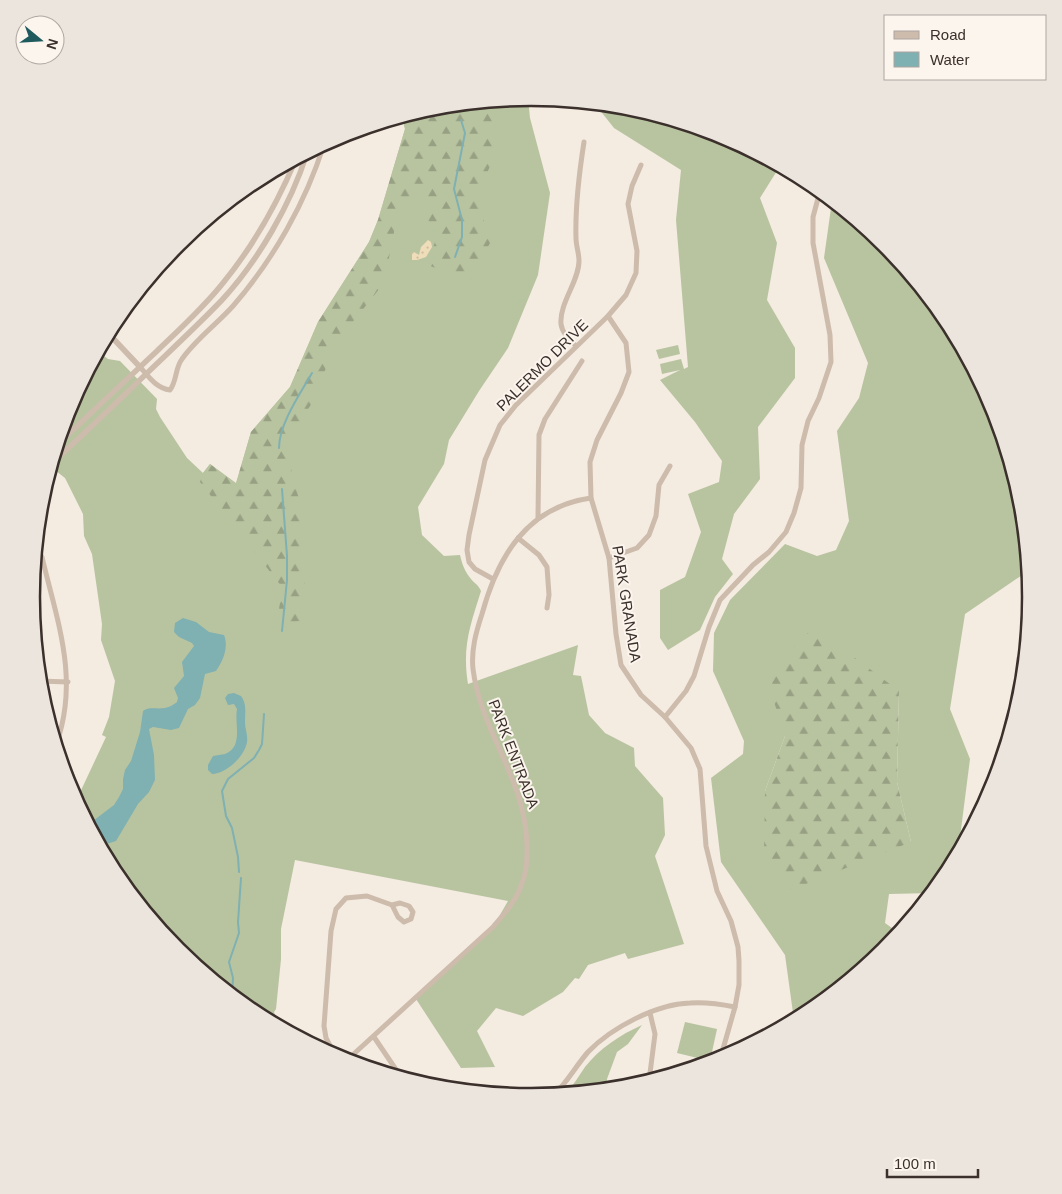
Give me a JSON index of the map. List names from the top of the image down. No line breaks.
{"streets":{"street":["PALERMO DRIVE","PARK GRANADA","PARK ENTRADA"]},"crossings":[["PALERMO DRIVE","PARK GRANADA"],["PALERMO DRIVE","PARK ENTRADA"],["PARK GRANADA","PARK ENTRADA"]],"legend":["Road","Water"],"scale_bar":"100 m","north":"right"}
